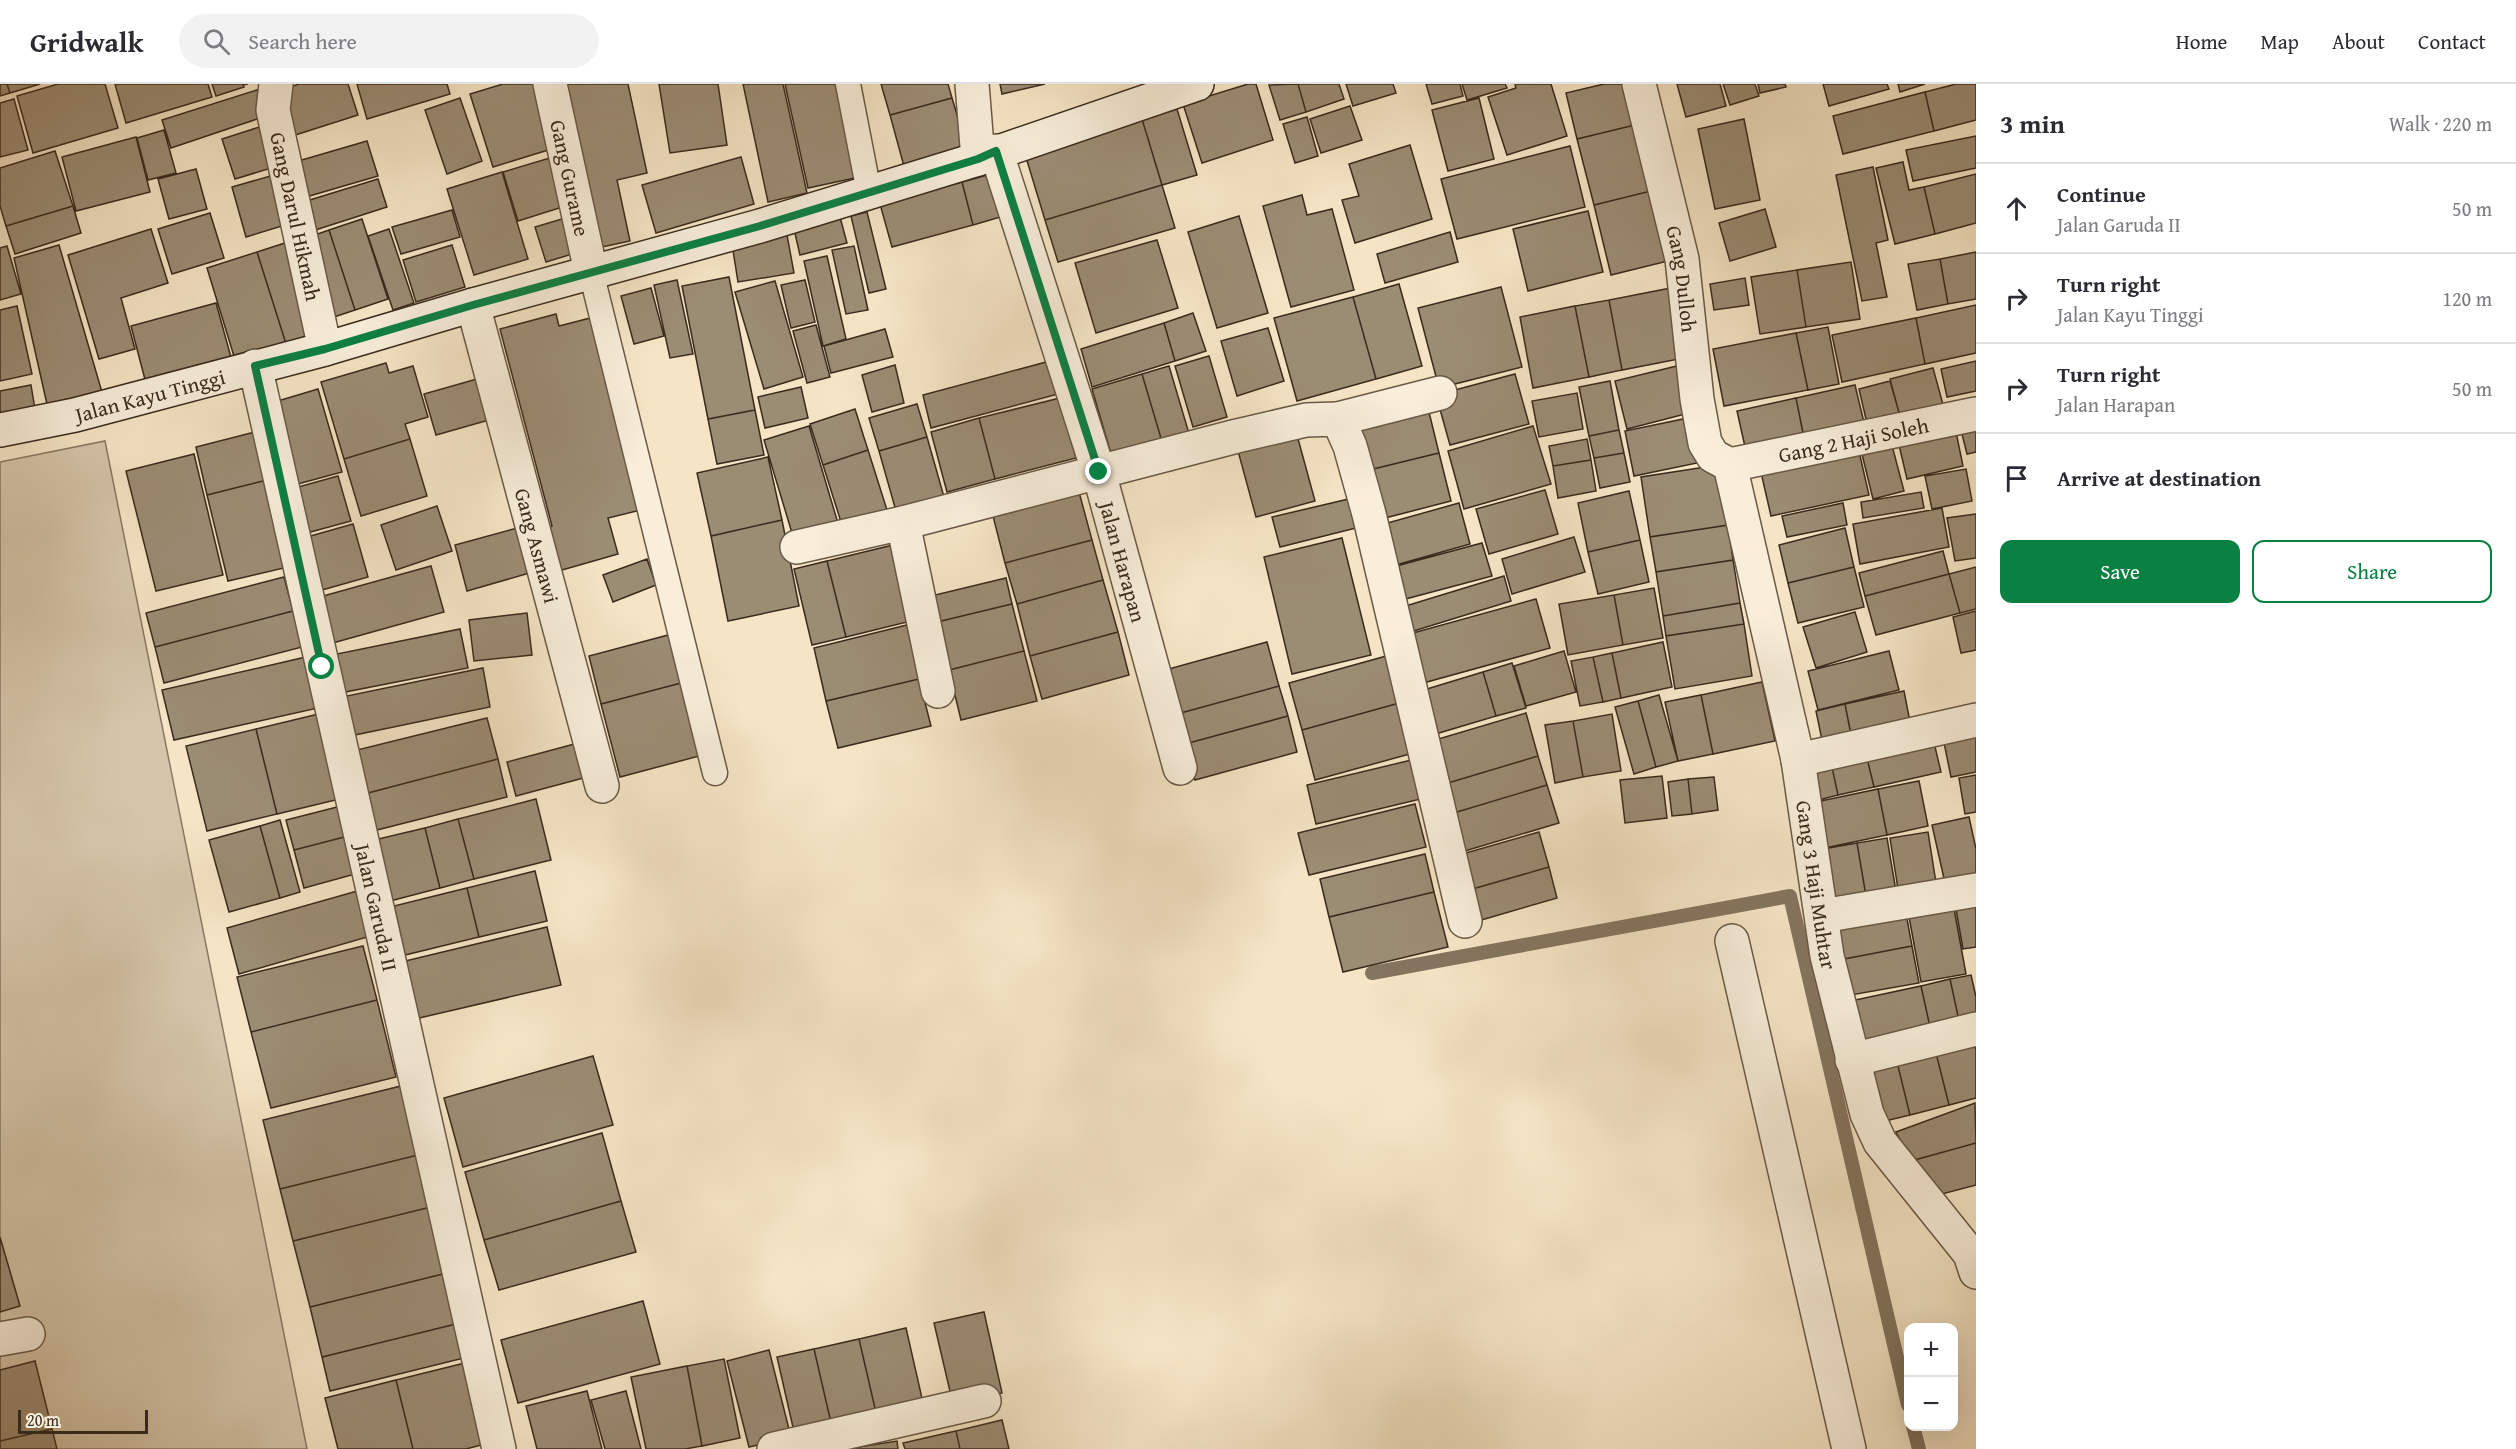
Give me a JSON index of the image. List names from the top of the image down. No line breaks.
{"streets":{"street":["Gang Gurame","Gang Darul Hikmah","Gang Dulloh","Jalan Kayu Tinggi","Gang 2 Haji Soleh","Gang Asmawi","Jalan Harapan","Gang 3 Haji Muhtar","Jalan Garuda II"]},"crossings":[["Gang Gurame","Jalan Kayu Tinggi"],["Gang Darul Hikmah","Jalan Kayu Tinggi"],["Gang Dulloh","Gang 2 Haji Soleh"],["Gang Dulloh","Gang 3 Haji Muhtar"],["Jalan Kayu Tinggi","Gang Asmawi"],["Jalan Kayu Tinggi","Jalan Harapan"],["Jalan Kayu Tinggi","Jalan Garuda II"],["Gang 2 Haji Soleh","Gang 3 Haji Muhtar"]],"scale_bar":"20 m","page":{"header":"Gridwalk","search":"Search here","nav":["Home","Map","About","Contact"],"heading":["3 min","Walk · 220 m"],"list":[["Continue","Jalan Garuda II","50 m"],["Turn right","Jalan Kayu Tinggi","120 m"],["Turn right","Jalan Harapan","50 m"],"Arrive at destination"],"buttons":["Save","Share"],"map_buttons":["+","−"],"scale":"20 m"}}
